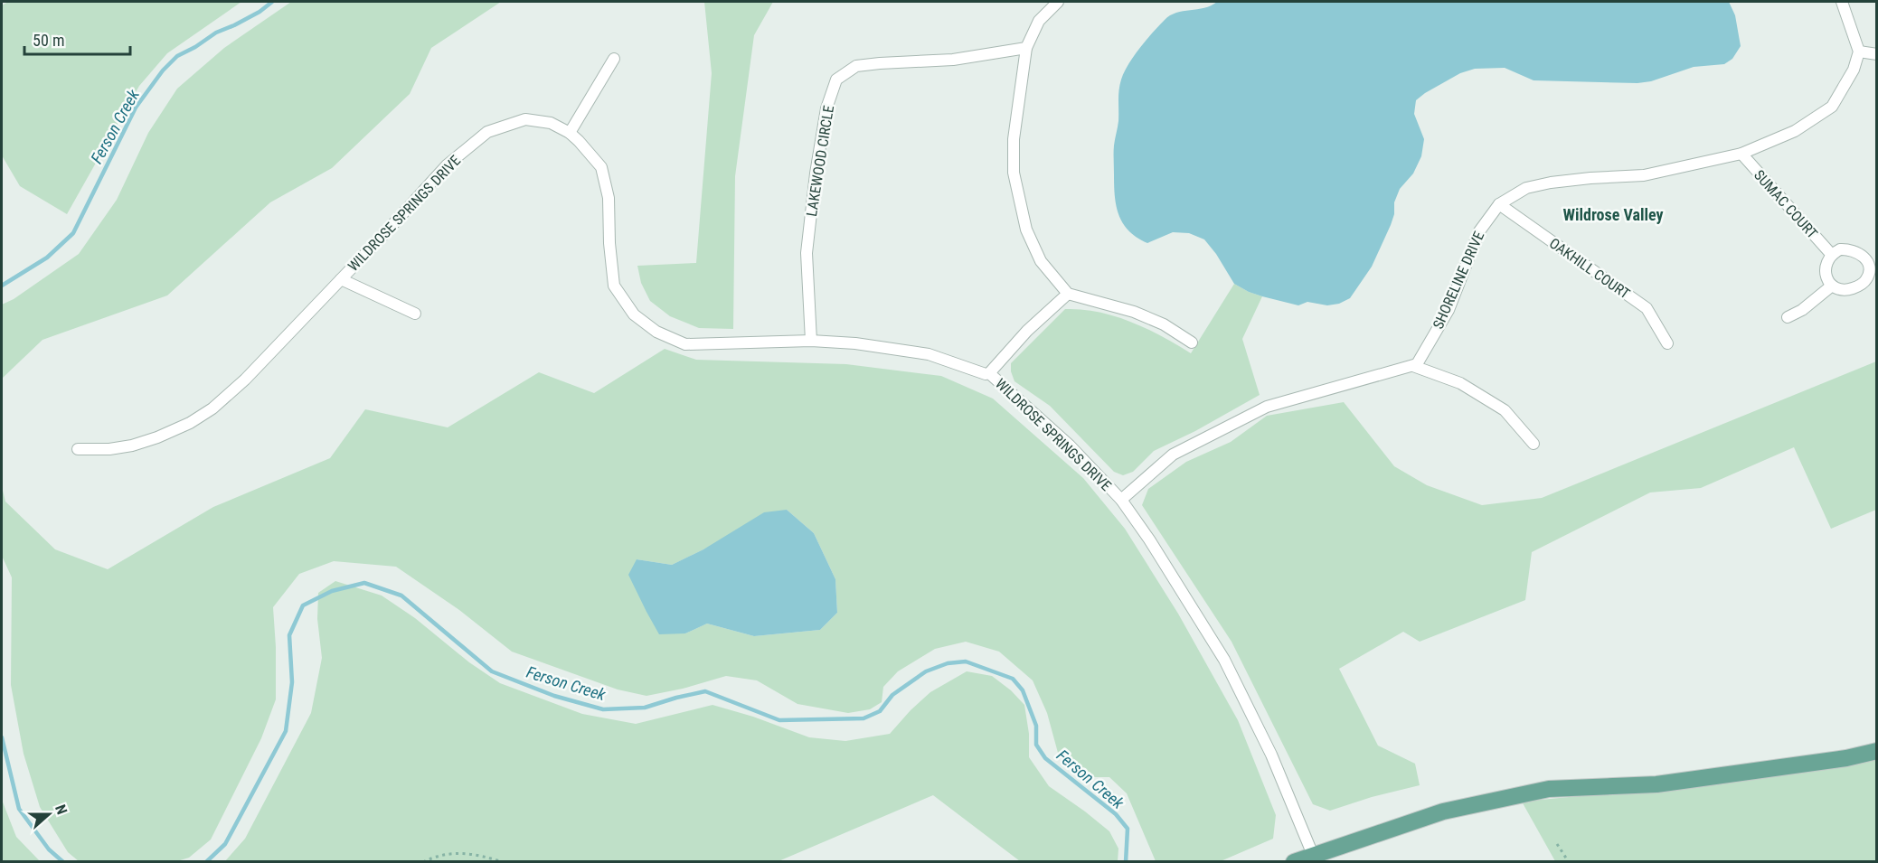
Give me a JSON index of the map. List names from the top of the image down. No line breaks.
{"streets":{"street":["LAKEWOOD CIRCLE","SUMAC COURT","WILDROSE SPRINGS DRIVE","OAKHILL COURT","SHORELINE DRIVE"]},"crossings":[["LAKEWOOD CIRCLE","WILDROSE SPRINGS DRIVE"],["SUMAC COURT","SHORELINE DRIVE"],["OAKHILL COURT","SHORELINE DRIVE"]],"districts":["Wildrose Valley"],"water":["Ferson Creek"],"scale_bar":"50 m","north":"right"}
